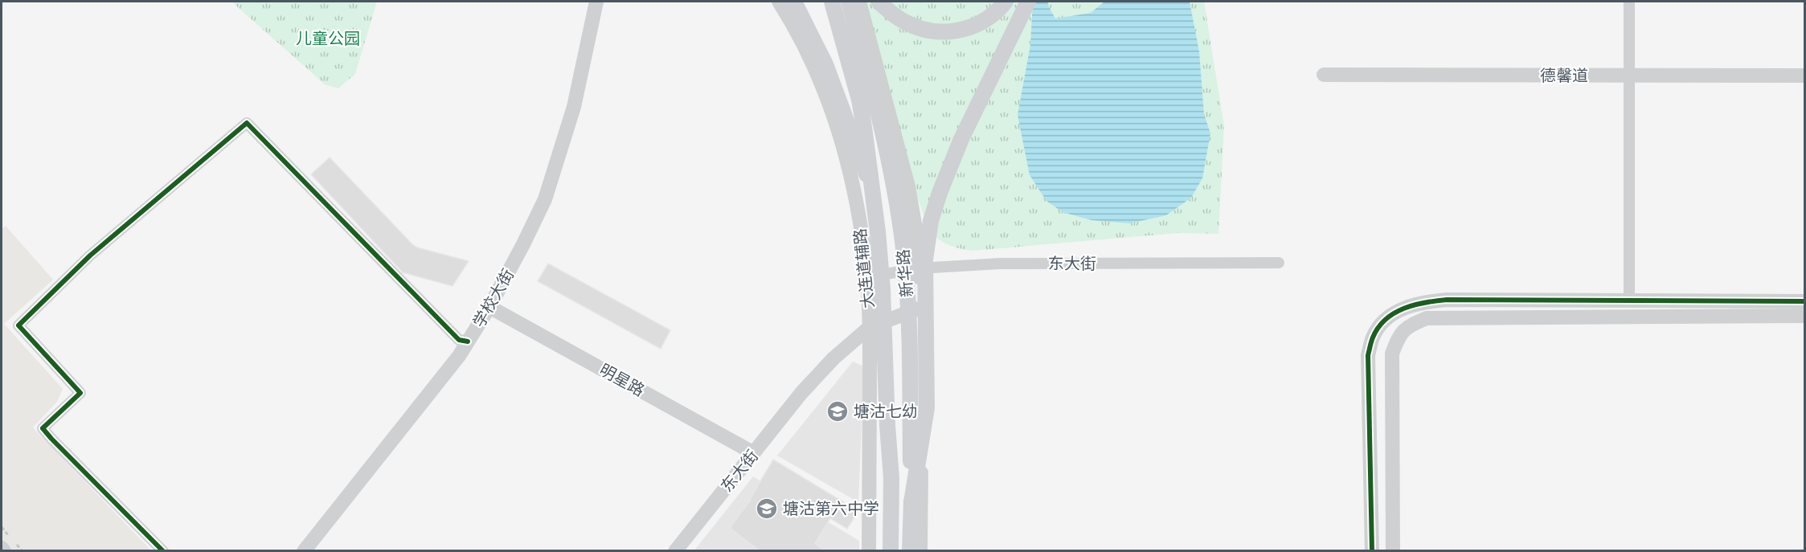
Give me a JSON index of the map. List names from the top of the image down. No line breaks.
{"streets":{"main road":["新华路"],"street":["德馨道","东大街","大连道辅路","学校大街","明星路"]},"crossings":[["东大街","大连道辅路"],["东大街","明星路"],["学校大街","明星路"]],"parks":["儿童公园"],"places":{"school or university":["塘沽七幼","塘沽第六中学"]}}
